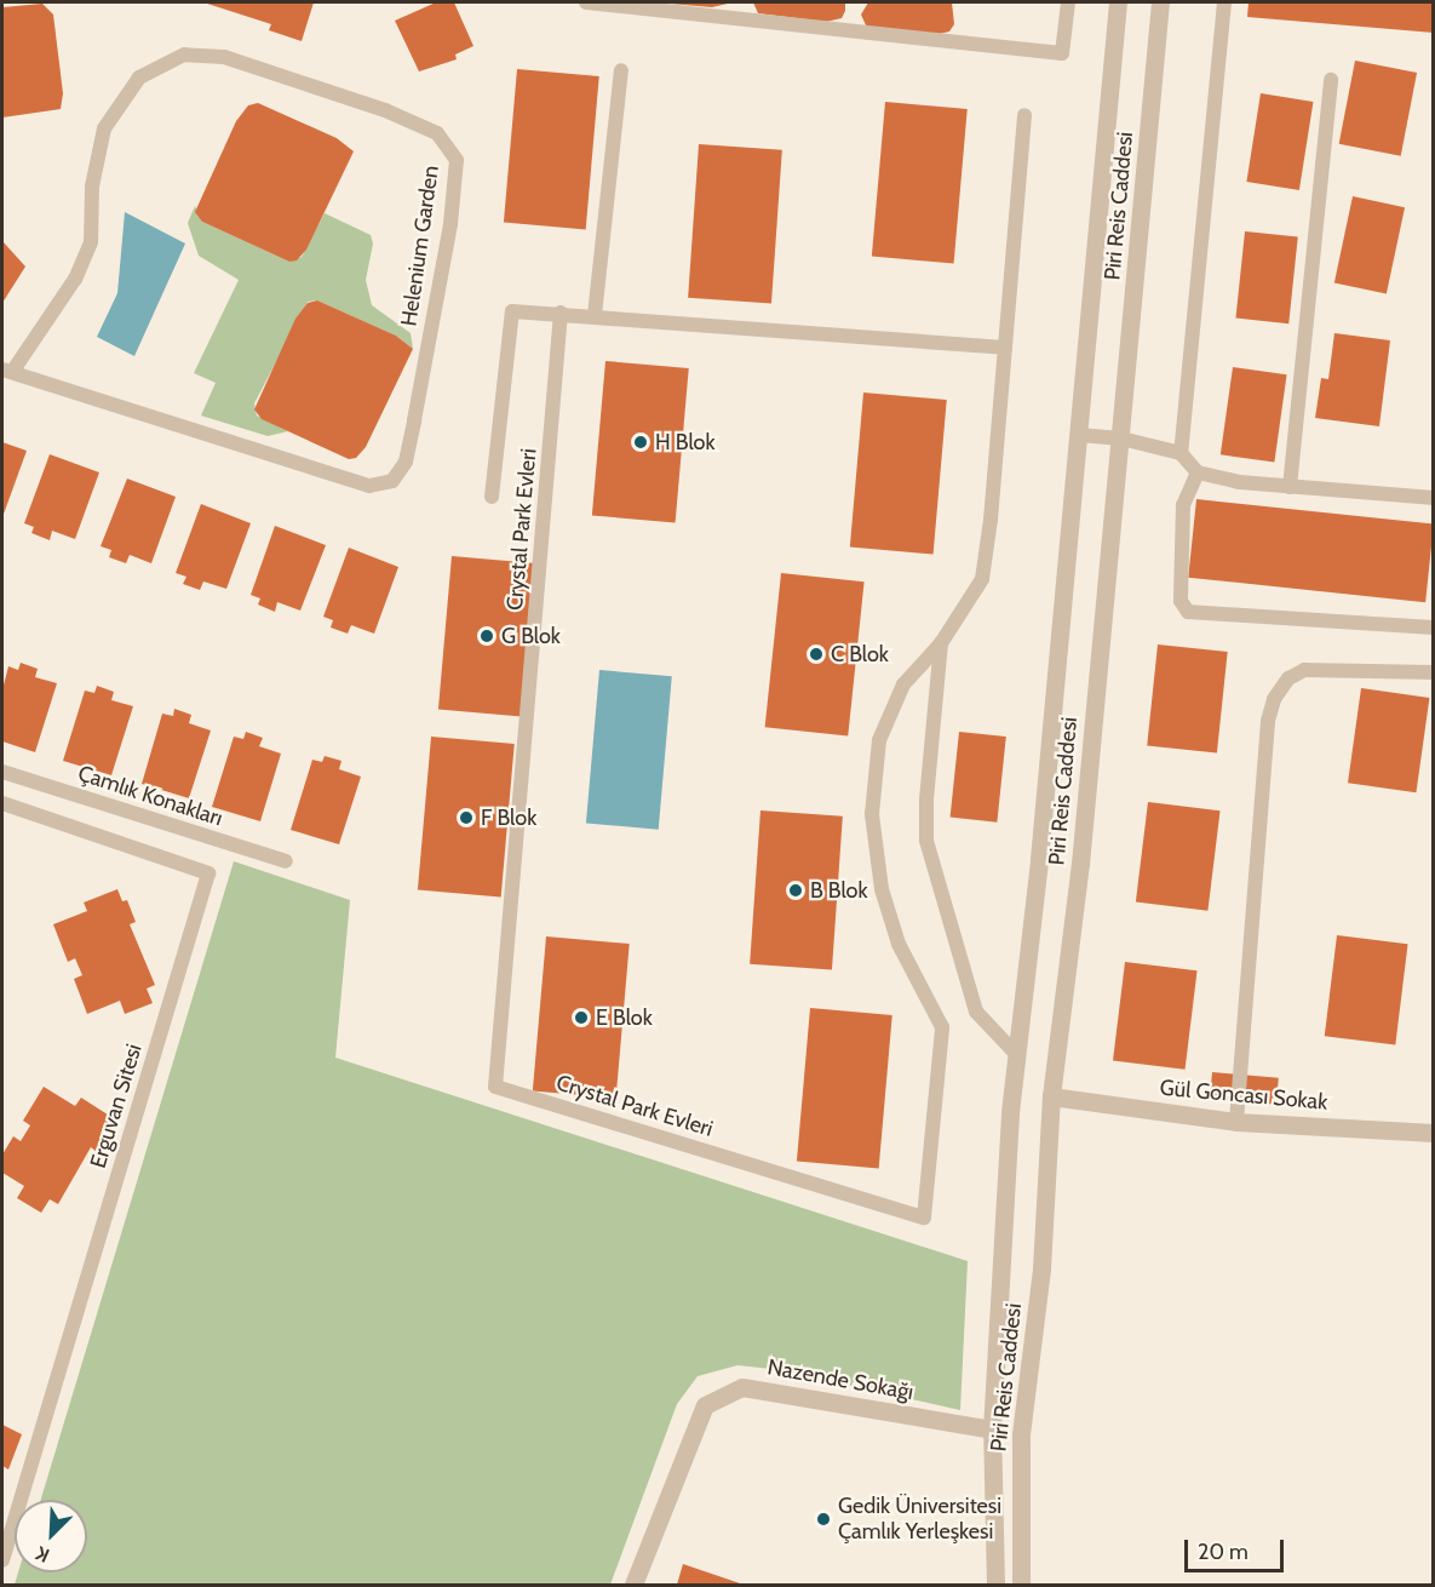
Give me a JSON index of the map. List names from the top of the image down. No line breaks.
{"streets":{"street":["Piri Reis Caddesi","Gül Goncası Sokak","Nazende Sokağı"],"lane":["Helenium Garden","Crystal Park Evleri","Çamlık Konakları","Erguvan Sitesi"]},"crossings":[["Piri Reis Caddesi","Crystal Park Evleri"],["Piri Reis Caddesi","Gül Goncası Sokak"],["Piri Reis Caddesi","Nazende Sokağı"]],"places":["H Blok","G Blok","C Blok","F Blok","B Blok","E Blok","Gedik Üniversitesi Çamlık Yerleşkesi"],"scale_bar":"20 m","north":"bottom left"}
